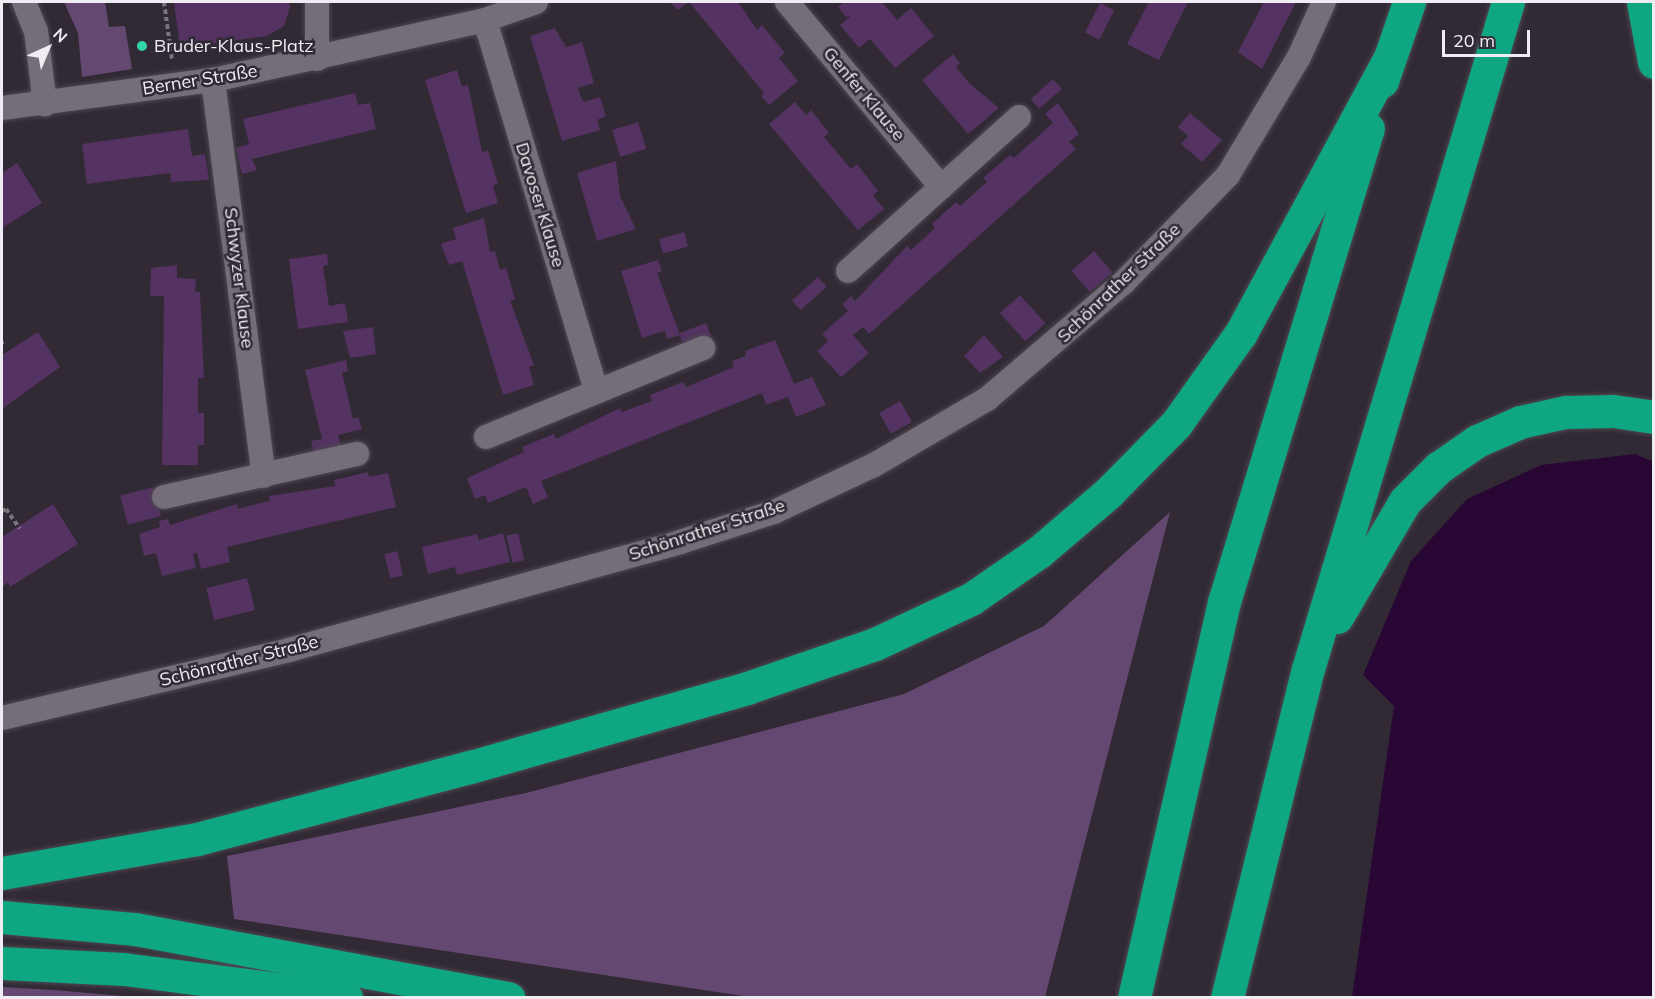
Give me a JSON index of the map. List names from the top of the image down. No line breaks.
{"streets":{"street":["Berner Straße","Genfer Klause","Davoser Klause","Schwyzer Klause","Schönrather Straße"]},"crossings":[["Berner Straße","Davoser Klause"],["Berner Straße","Schwyzer Klause"]],"places":["Bruder-Klaus-Platz"],"scale_bar":"20 m","north":"top right"}
